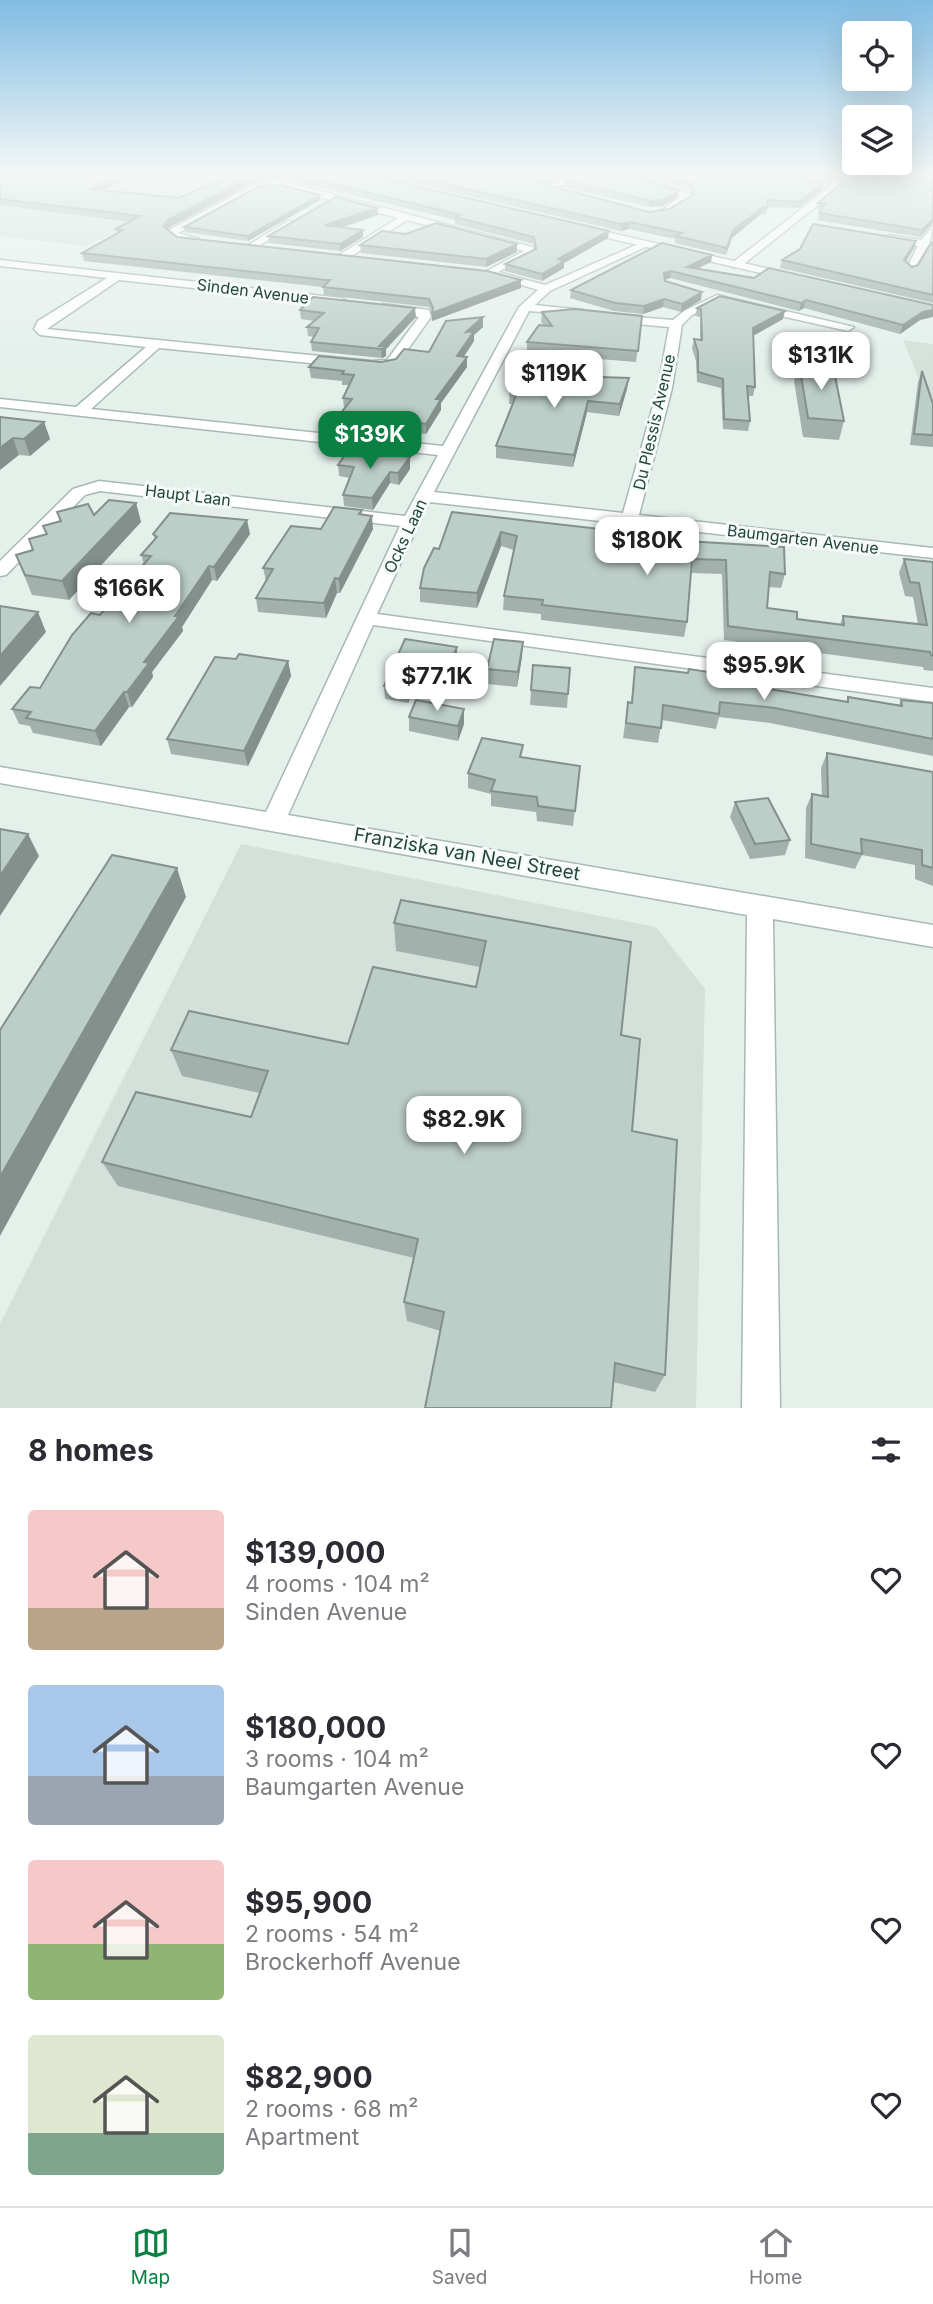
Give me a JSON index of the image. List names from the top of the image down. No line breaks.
{"streets":{"street":["Sinden Avenue","Du Plessis Avenue","Haupt Laan","Ocks Laan","Baumgarten Avenue","Franziska van Neel Street"]},"crossings":[["Du Plessis Avenue","Baumgarten Avenue"],["Haupt Laan","Ocks Laan"],["Ocks Laan","Baumgarten Avenue"],["Ocks Laan","Franziska van Neel Street"]],"page":{"price":["$131K","$119K","$139K","$180K","$166K","$95.9K","$77.1K","$82.9K"],"heading":"8 homes","list":[{"name":"$139,000","note":"4 rooms · 104 m² · Sinden Avenue"},{"name":"$180,000","note":"3 rooms · 104 m² · Baumgarten Avenue"},{"name":"$95,900","note":"2 rooms · 54 m² · Brockerhoff Avenue"},{"name":"$82,900","note":"2 rooms · 68 m² · Apartment"}],"tabs":["Map","Saved","Home"]}}
